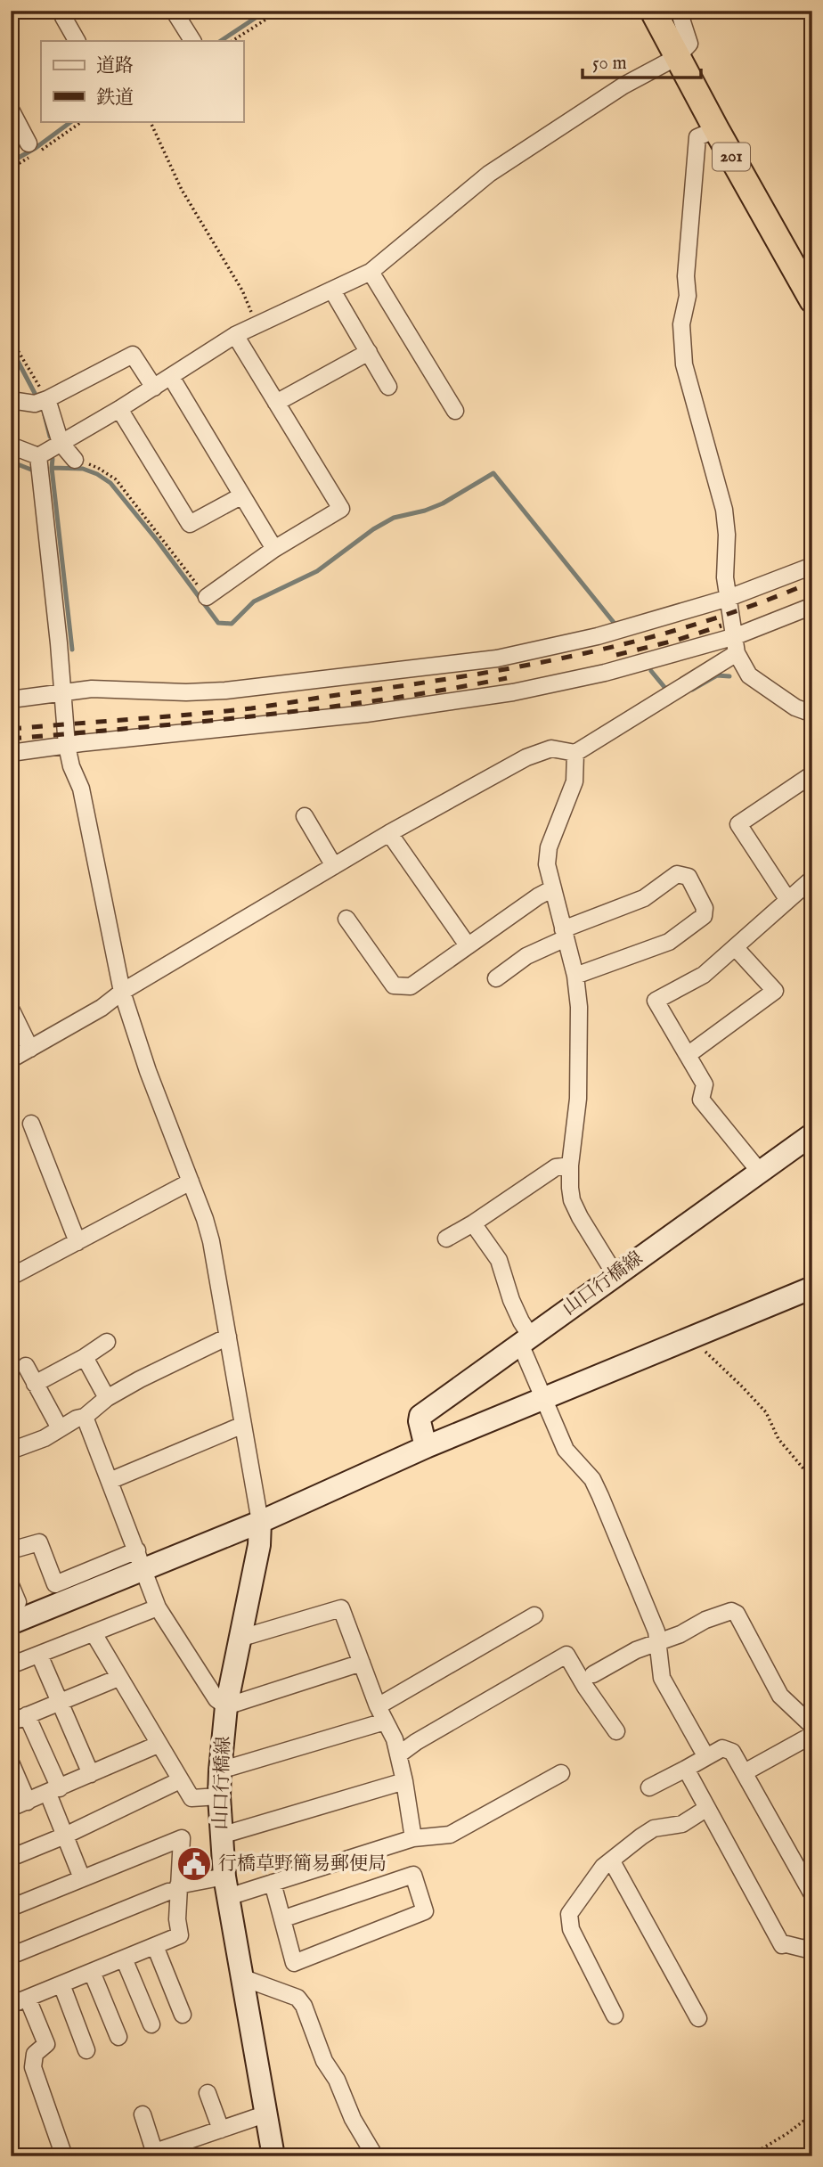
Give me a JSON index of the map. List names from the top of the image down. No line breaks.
{"streets":{"highway":["201"],"main road":["山口行橋線"]},"places":{"public building":["行橋草野簡易郵便局"]},"legend":["道路","鉄道"],"scale_bar":"50 m"}
